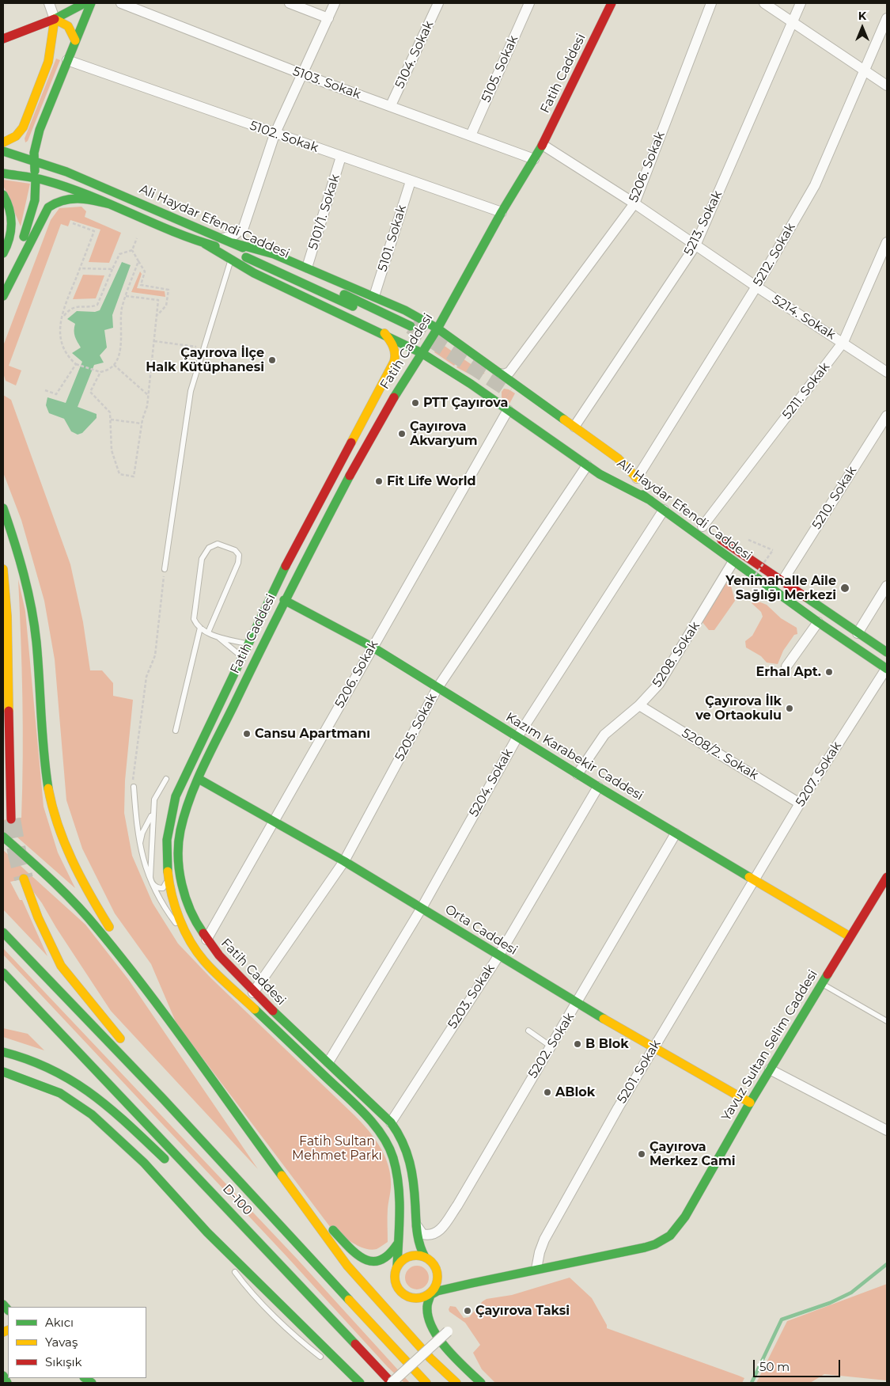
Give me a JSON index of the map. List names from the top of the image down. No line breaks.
{"streets":{"main road":["Fatih Caddesi","Ali Haydar Efendi Caddesi","Kazım Karabekir Caddesi","Orta Caddesi","Yavuz Sultan Selim Caddesi","D-100"],"street":["5104. Sokak","5105. Sokak","5103. Sokak","5102. Sokak","5206. Sokak","5101/1. Sokak","5213. Sokak","5101. Sokak","5212. Sokak","5214. Sokak","5211. Sokak","5210. Sokak","5208. Sokak","5205. Sokak","5208/2. Sokak","5207. Sokak","5204. Sokak","5203. Sokak","5202. Sokak","5201. Sokak"]},"crossings":[["5104. Sokak","5103. Sokak"],["5105. Sokak","5103. Sokak"],["Fatih Caddesi","5103. Sokak"],["Fatih Caddesi","5102. Sokak"],["Fatih Caddesi","5206. Sokak"],["Fatih Caddesi","5214. Sokak"],["Fatih Caddesi","5205. Sokak"],["Fatih Caddesi","Kazım Karabekir Caddesi"],["Fatih Caddesi","5204. Sokak"],["Fatih Caddesi","Orta Caddesi"],["Fatih Caddesi","5203. Sokak"],["Fatih Caddesi","Yavuz Sultan Selim Caddesi"],["5102. Sokak","5101/1. Sokak"],["5102. Sokak","5101. Sokak"],["5206. Sokak","5214. Sokak"],["5206. Sokak","Kazım Karabekir Caddesi"],["5206. Sokak","Orta Caddesi"],["Ali Haydar Efendi Caddesi","5212. Sokak"],["Ali Haydar Efendi Caddesi","5211. Sokak"],["Ali Haydar Efendi Caddesi","5210. Sokak"],["Ali Haydar Efendi Caddesi","5208. Sokak"],["Ali Haydar Efendi Caddesi","5207. Sokak"],["Ali Haydar Efendi Caddesi","5204. Sokak"],["5213. Sokak","5214. Sokak"],["5212. Sokak","5214. Sokak"],["5214. Sokak","5211. Sokak"],["5208. Sokak","5208/2. Sokak"],["5208. Sokak","Kazım Karabekir Caddesi"],["5205. Sokak","Kazım Karabekir Caddesi"],["5205. Sokak","Orta Caddesi"],["5208/2. Sokak","5207. Sokak"],["Kazım Karabekir Caddesi","5207. Sokak"],["Kazım Karabekir Caddesi","5204. Sokak"],["Kazım Karabekir Caddesi","5203. Sokak"],["Kazım Karabekir Caddesi","5202. Sokak"],["Kazım Karabekir Caddesi","Yavuz Sultan Selim Caddesi"],["Kazım Karabekir Caddesi","5201. Sokak"],["5207. Sokak","5201. Sokak"],["5204. Sokak","Orta Caddesi"],["Orta Caddesi","5203. Sokak"],["Orta Caddesi","5202. Sokak"],["Orta Caddesi","Yavuz Sultan Selim Caddesi"],["Orta Caddesi","5201. Sokak"],["Yavuz Sultan Selim Caddesi","5201. Sokak"]],"parks":["Fatih Sultan Mehmet Parkı"],"places":["Çayırova İlçe Halk Kütüphanesi","PTT Çayırova","Çayırova Akvaryum","Fit Life World","Yenimahalle Aile Sağlığı Merkezi","Erhal Apt.","Çayırova İlk ve Ortaokulu","Cansu Apartmanı","B Blok","ABlok","Çayırova Merkez Cami","Çayırova Taksi"],"legend":["Akıcı","Yavaş","Sıkışık"],"scale_bar":"50 m","north":"top"}
